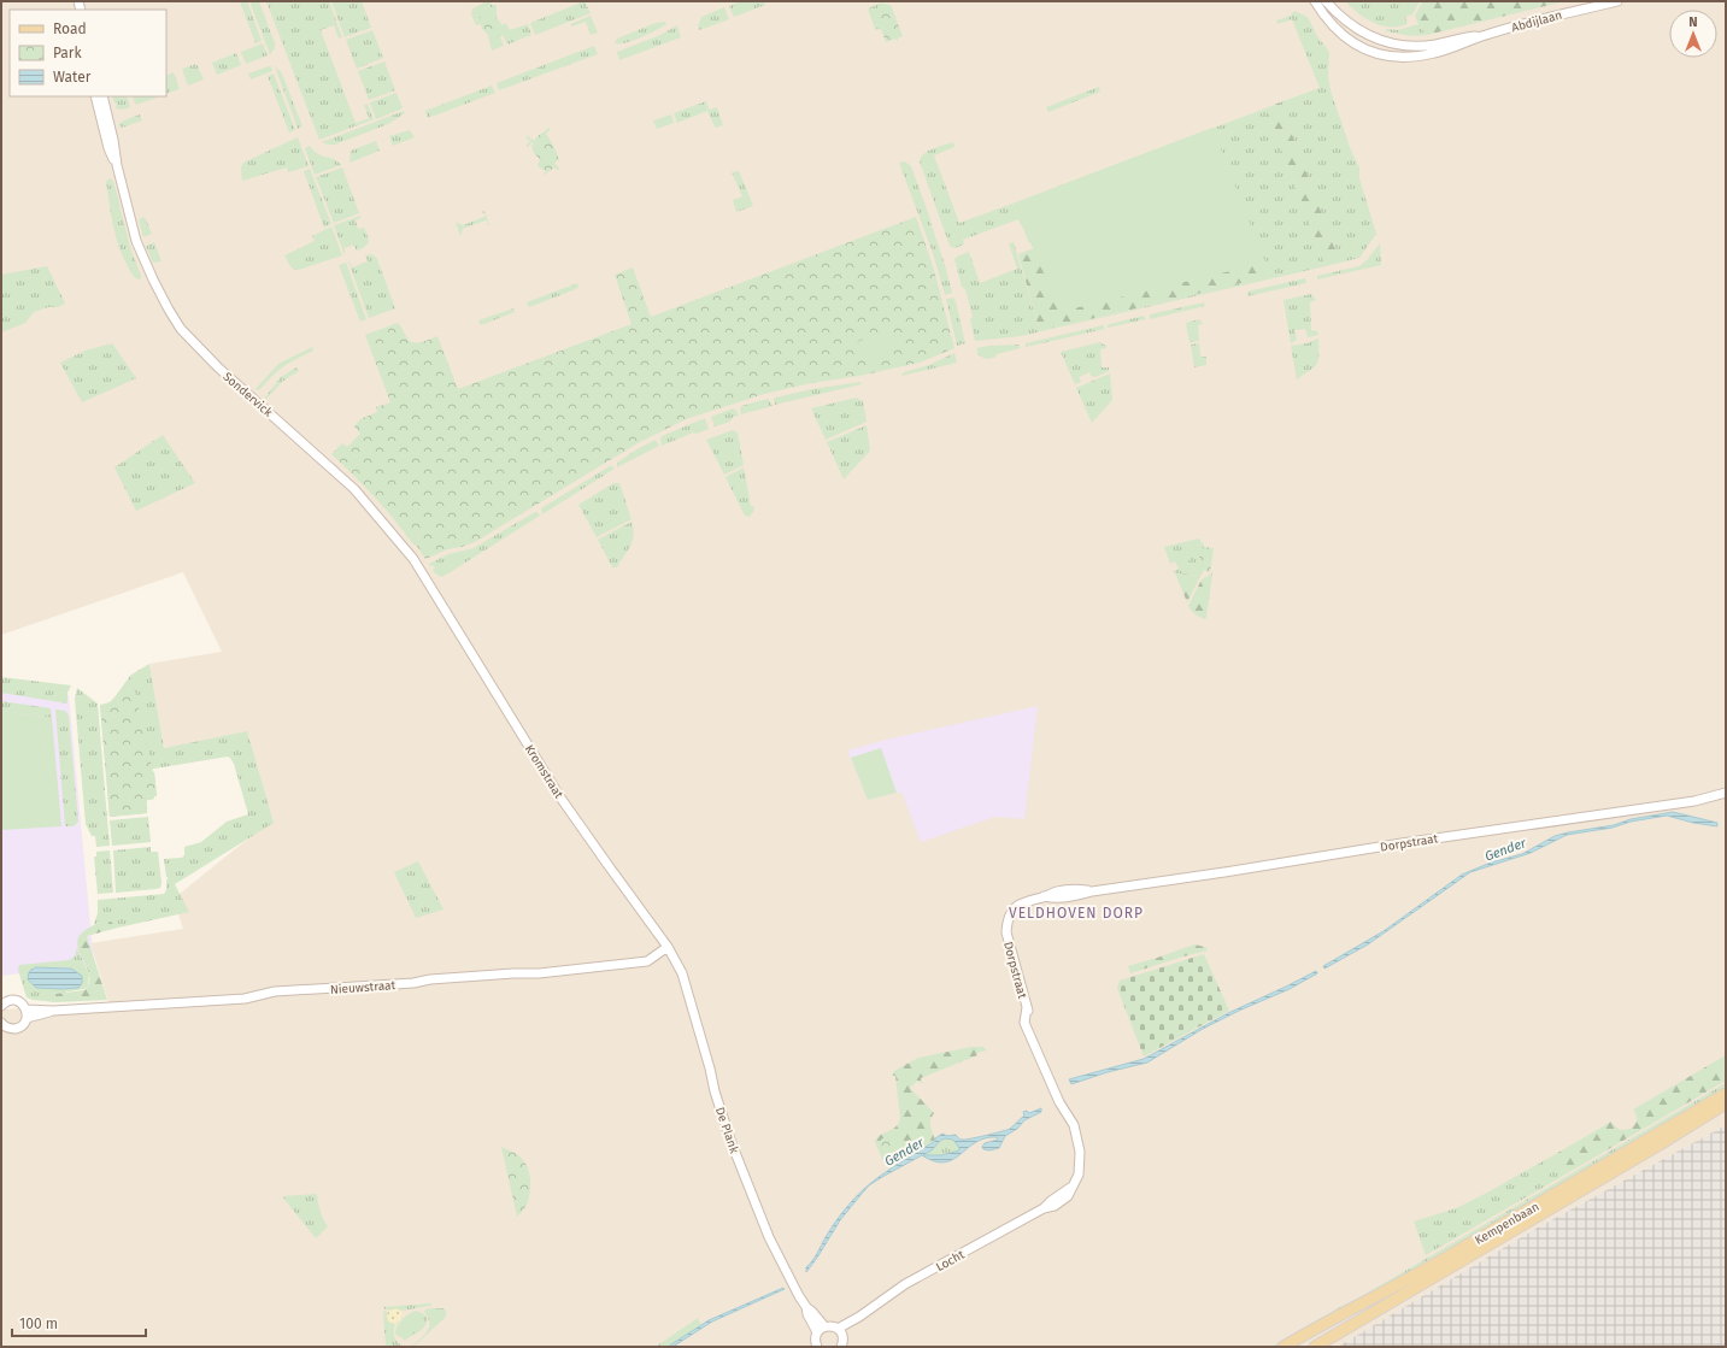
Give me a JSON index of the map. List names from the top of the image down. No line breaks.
{"streets":{"main road":["Kempenbaan"],"street":["Abdijlaan","Sondervick","Kromstraat","Dorpstraat","Nieuwstraat","De Plank","Locht"]},"crossings":[["Sondervick","Kromstraat"],["Kromstraat","Nieuwstraat"],["Kromstraat","De Plank"],["Dorpstraat","Locht"],["Nieuwstraat","De Plank"]],"districts":["VELDHOVEN DORP"],"water":["Gender"],"legend":["Road","Park","Water"],"scale_bar":"100 m","north":"top"}
